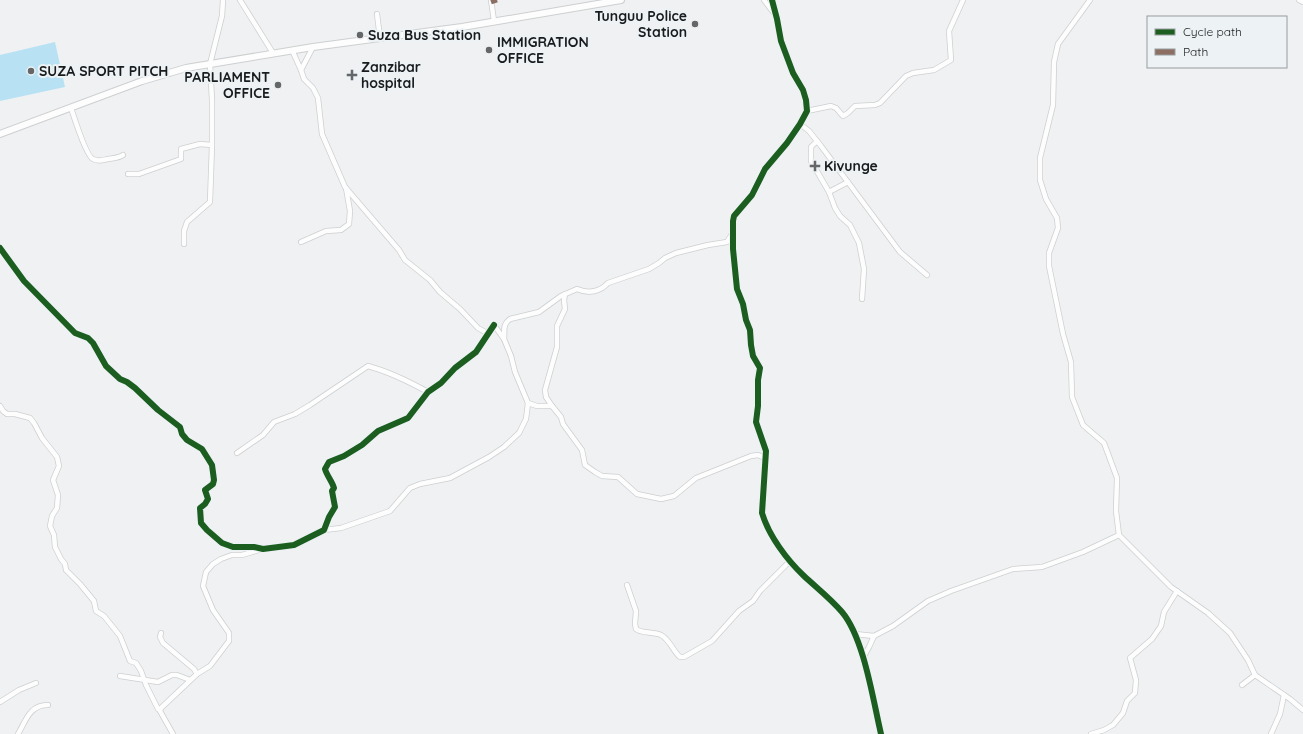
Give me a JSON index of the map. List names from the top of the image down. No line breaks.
{"places":{"other":["Tunguu Police Station","Suza Bus Station","IMMIGRATION OFFICE","SUZA SPORT PITCH","PARLIAMENT OFFICE"],"health":["Zanzibar hospital","Kivunge"]},"legend":["Cycle path","Path"]}
